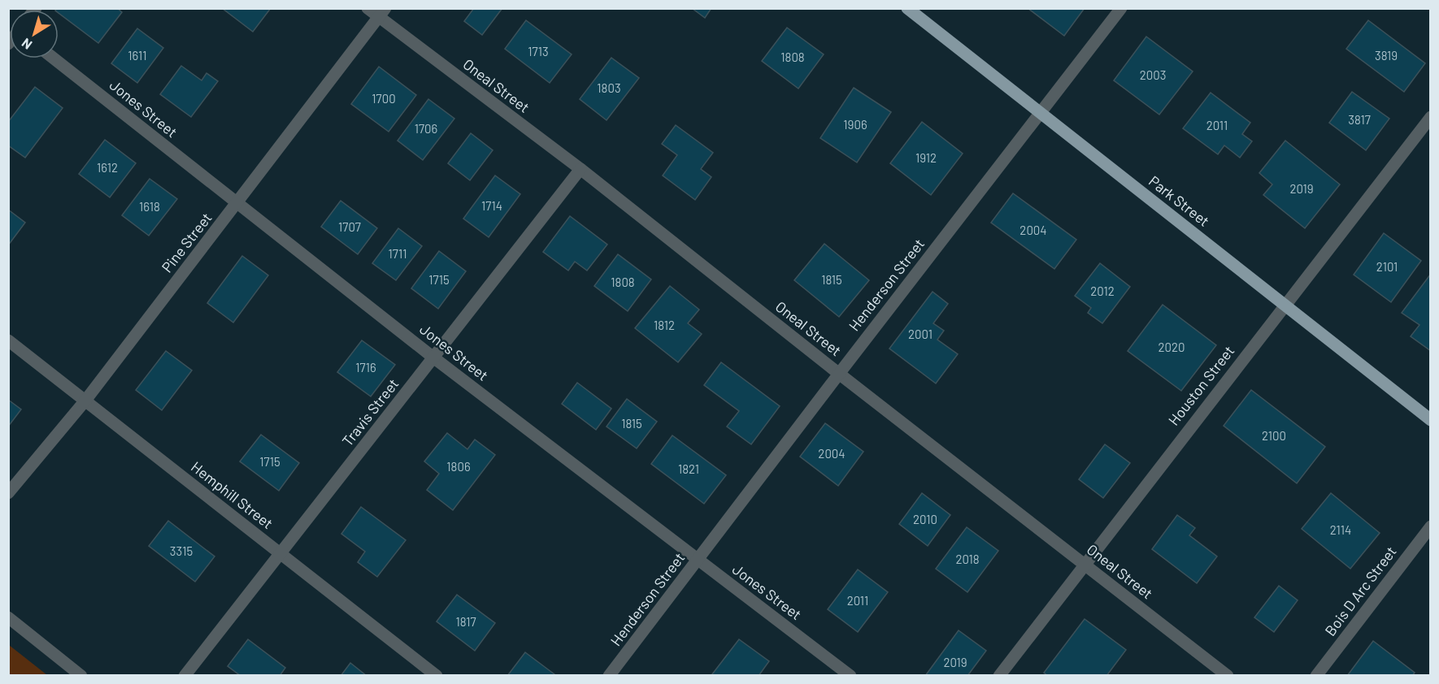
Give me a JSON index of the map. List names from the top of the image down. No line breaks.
{"streets":{"main road":["Park Street"],"street":["Oneal Street","Jones Street","Pine Street","Henderson Street","Houston Street","Travis Street","Hemphill Street","Bois D Arc Street"]},"crossings":[["Oneal Street","Pine Street"],["Oneal Street","Henderson Street"],["Oneal Street","Houston Street"],["Oneal Street","Travis Street"],["Jones Street","Pine Street"],["Jones Street","Henderson Street"],["Jones Street","Travis Street"],["Park Street","Henderson Street"],["Park Street","Houston Street"],["Pine Street","Hemphill Street"],["Travis Street","Hemphill Street"]],"house_numbers":["1713","1611","3819","1808","2003","1803","1700","3817","1906","2011","1706","1912","1612","2019","1714","1618","1707","2004","1711","2101","1715","1815","1808","2012","1812","2001","2020","1716","1815","2100","2004","1715","1806","1821","2010","2114","3315","2018","2011","1817","2019"],"north":"bottom left"}
